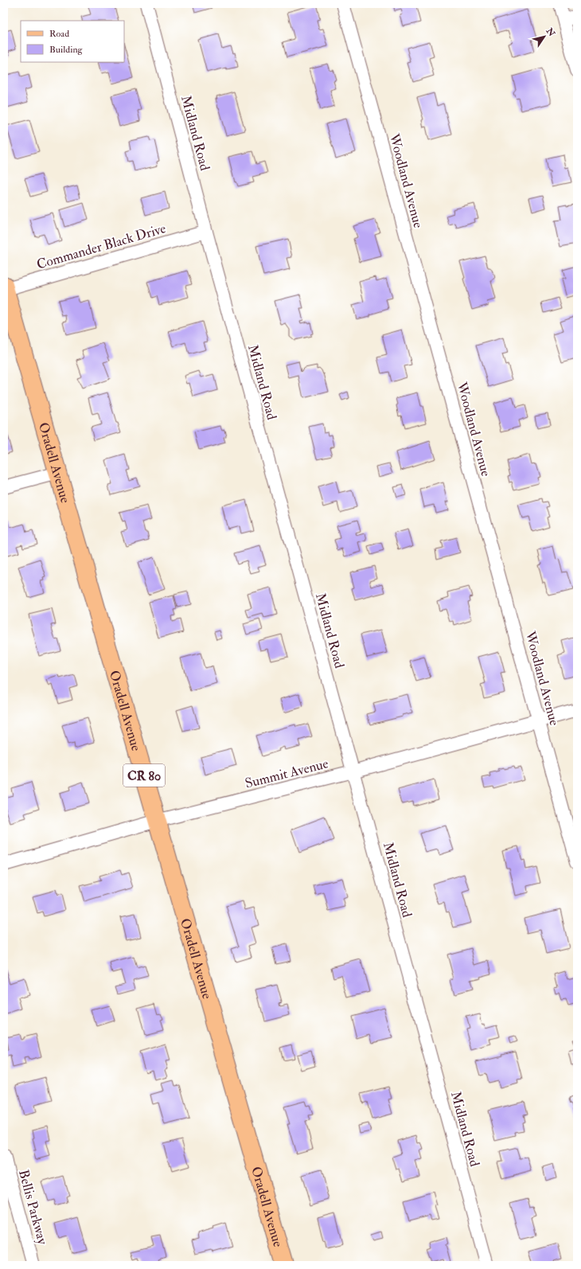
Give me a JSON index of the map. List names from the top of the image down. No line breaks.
{"streets":{"main road":["Oradell Avenue","CR 80"],"street":["Midland Road","Woodland Avenue","Commander Black Drive","Summit Avenue","Bellis Parkway"]},"crossings":[["Midland Road","Commander Black Drive"],["Midland Road","Summit Avenue"],["Woodland Avenue","Summit Avenue"],["Commander Black Drive","Oradell Avenue"],["Oradell Avenue","Summit Avenue"]],"legend":["Road","Building"],"north":"top right"}
